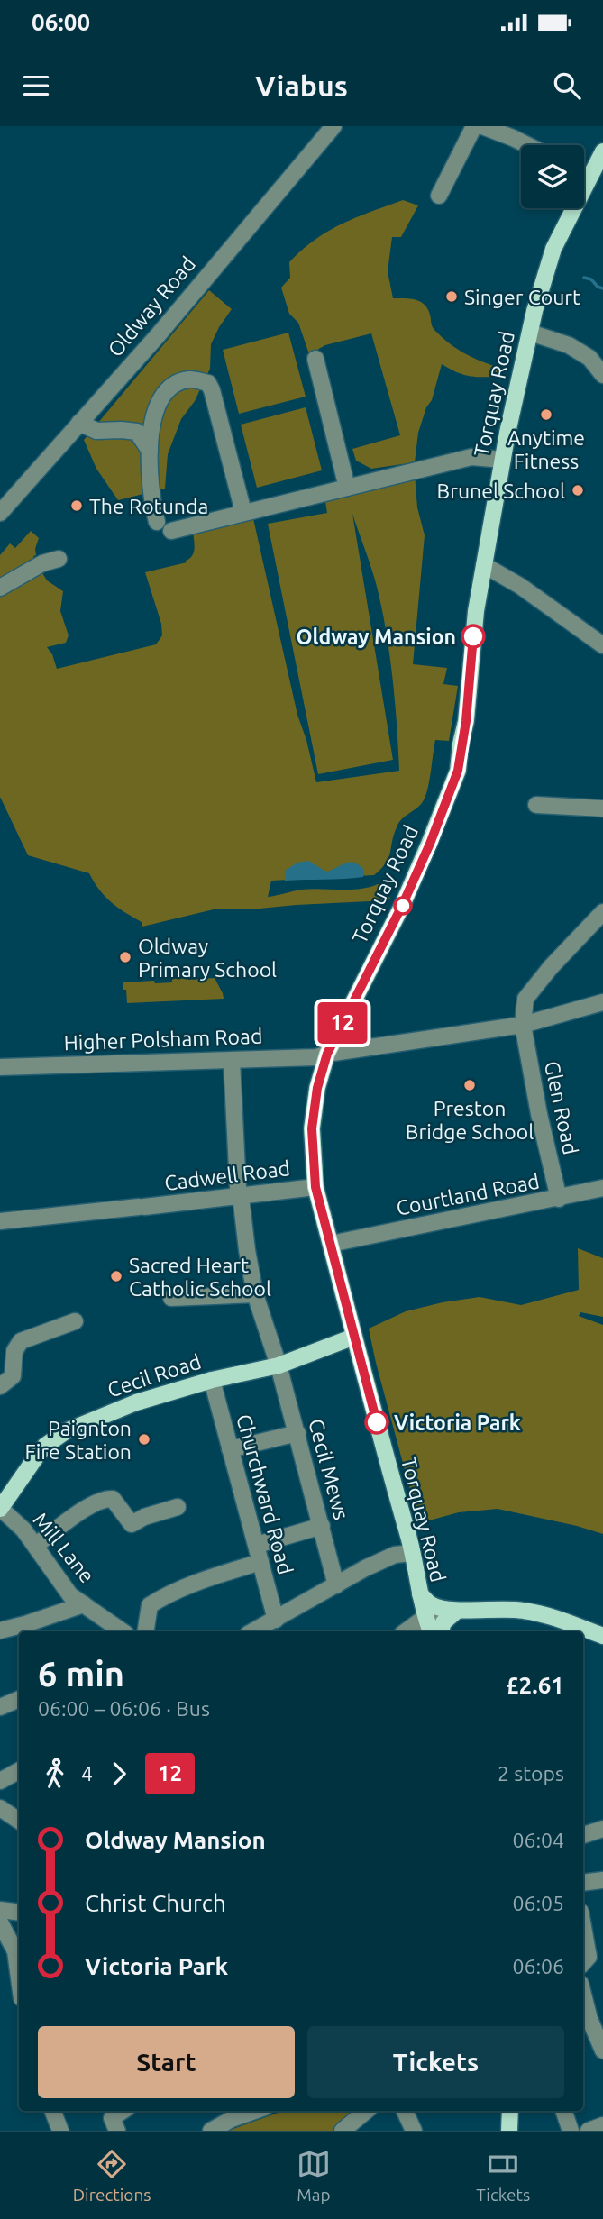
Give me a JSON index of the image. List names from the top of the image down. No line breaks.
{"streets":{"main road":["Torquay Road","Cecil Road"],"street":["Oldway Road","Higher Polsham Road","Glen Road","Cadwell Road","Courtland Road","Cecil Mews","Churchward Road","Mill Lane"]},"crossings":[["Torquay Road","Higher Polsham Road"],["Torquay Road","Cadwell Road"],["Torquay Road","Courtland Road"],["Torquay Road","Cecil Road"],["Higher Polsham Road","Glen Road"],["Higher Polsham Road","Cecil Mews"],["Glen Road","Courtland Road"],["Cadwell Road","Cecil Mews"],["Cecil Road","Cecil Mews"],["Cecil Road","Churchward Road"],["Cecil Road","Mill Lane"]],"places":["Singer Court","Anytime Fitness","Brunel School","The Rotunda","Oldway Mansion","Oldway Primary School","Preston Bridge School","Sacred Heart Catholic School","Victoria Park","Paignton Fire Station"],"lines":["bus line 12"],"page":{"status":"06:00","header":"Viabus","on_map":"12","heading":["6 min","06:00 – 06:06 · Bus","£2.61"],"legs":["4","12","2 stops"],"list":[{"name":"Oldway Mansion","value":"06:04"},{"name":"Christ Church","value":"06:05"},{"name":"Victoria Park","value":"06:06"}],"buttons":["Start","Tickets"],"tabs":["Directions","Map","Tickets"]}}
